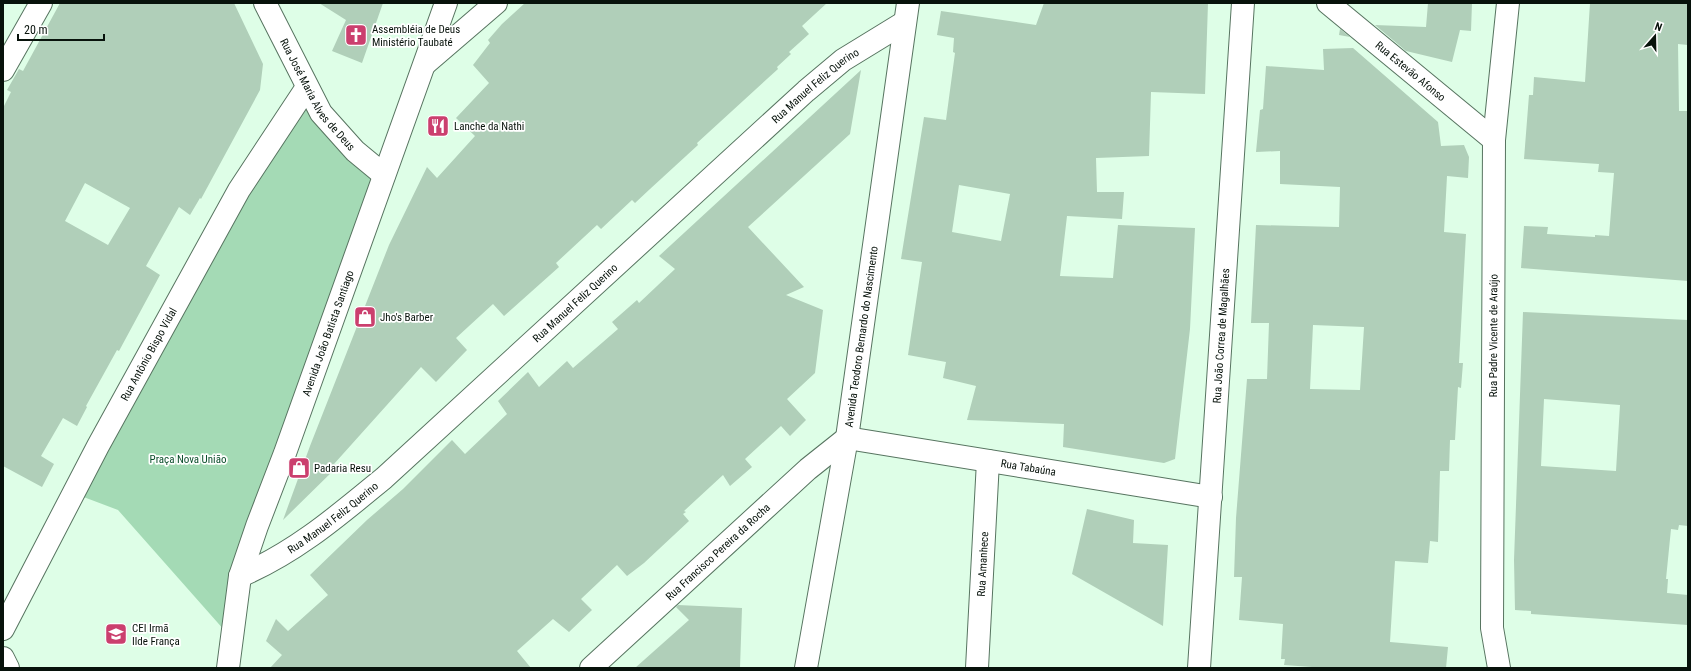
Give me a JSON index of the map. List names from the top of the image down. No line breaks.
{"streets":{"street":["Rua Estevão Afonso","Rua Manuel Feliz Querino","Rua José Maria Alves de Deus","Avenida João Batista Santiago","Rua Padre Vicente de Araújo","Avenida Teodoro Bernardo do Nascimento","Rua João Correa de Magalhães","Rua Antônio Bispo Vidal","Rua Tabaúna","Rua Francisco Pereira da Rocha","Rua Amanhece"]},"crossings":[["Rua Estevão Afonso","Rua Padre Vicente de Araújo"],["Rua Manuel Feliz Querino","Avenida João Batista Santiago"],["Rua Manuel Feliz Querino","Avenida Teodoro Bernardo do Nascimento"],["Rua José Maria Alves de Deus","Avenida João Batista Santiago"],["Rua José Maria Alves de Deus","Rua Antônio Bispo Vidal"],["Avenida Teodoro Bernardo do Nascimento","Rua Tabaúna"],["Avenida Teodoro Bernardo do Nascimento","Rua Francisco Pereira da Rocha"],["Rua João Correa de Magalhães","Rua Tabaúna"],["Rua Tabaúna","Rua Francisco Pereira da Rocha"],["Rua Tabaúna","Rua Amanhece"]],"parks":["Praça Nova União"],"places":{"church":["Assembléia de Deus Ministério Taubaté"],"restaurant":["Lanche da Nathi"],"shop":["Jho's Barber","Padaria Resu"],"school or university":["CEI Irmã Ilde França"]},"scale_bar":"20 m","north":"top"}
